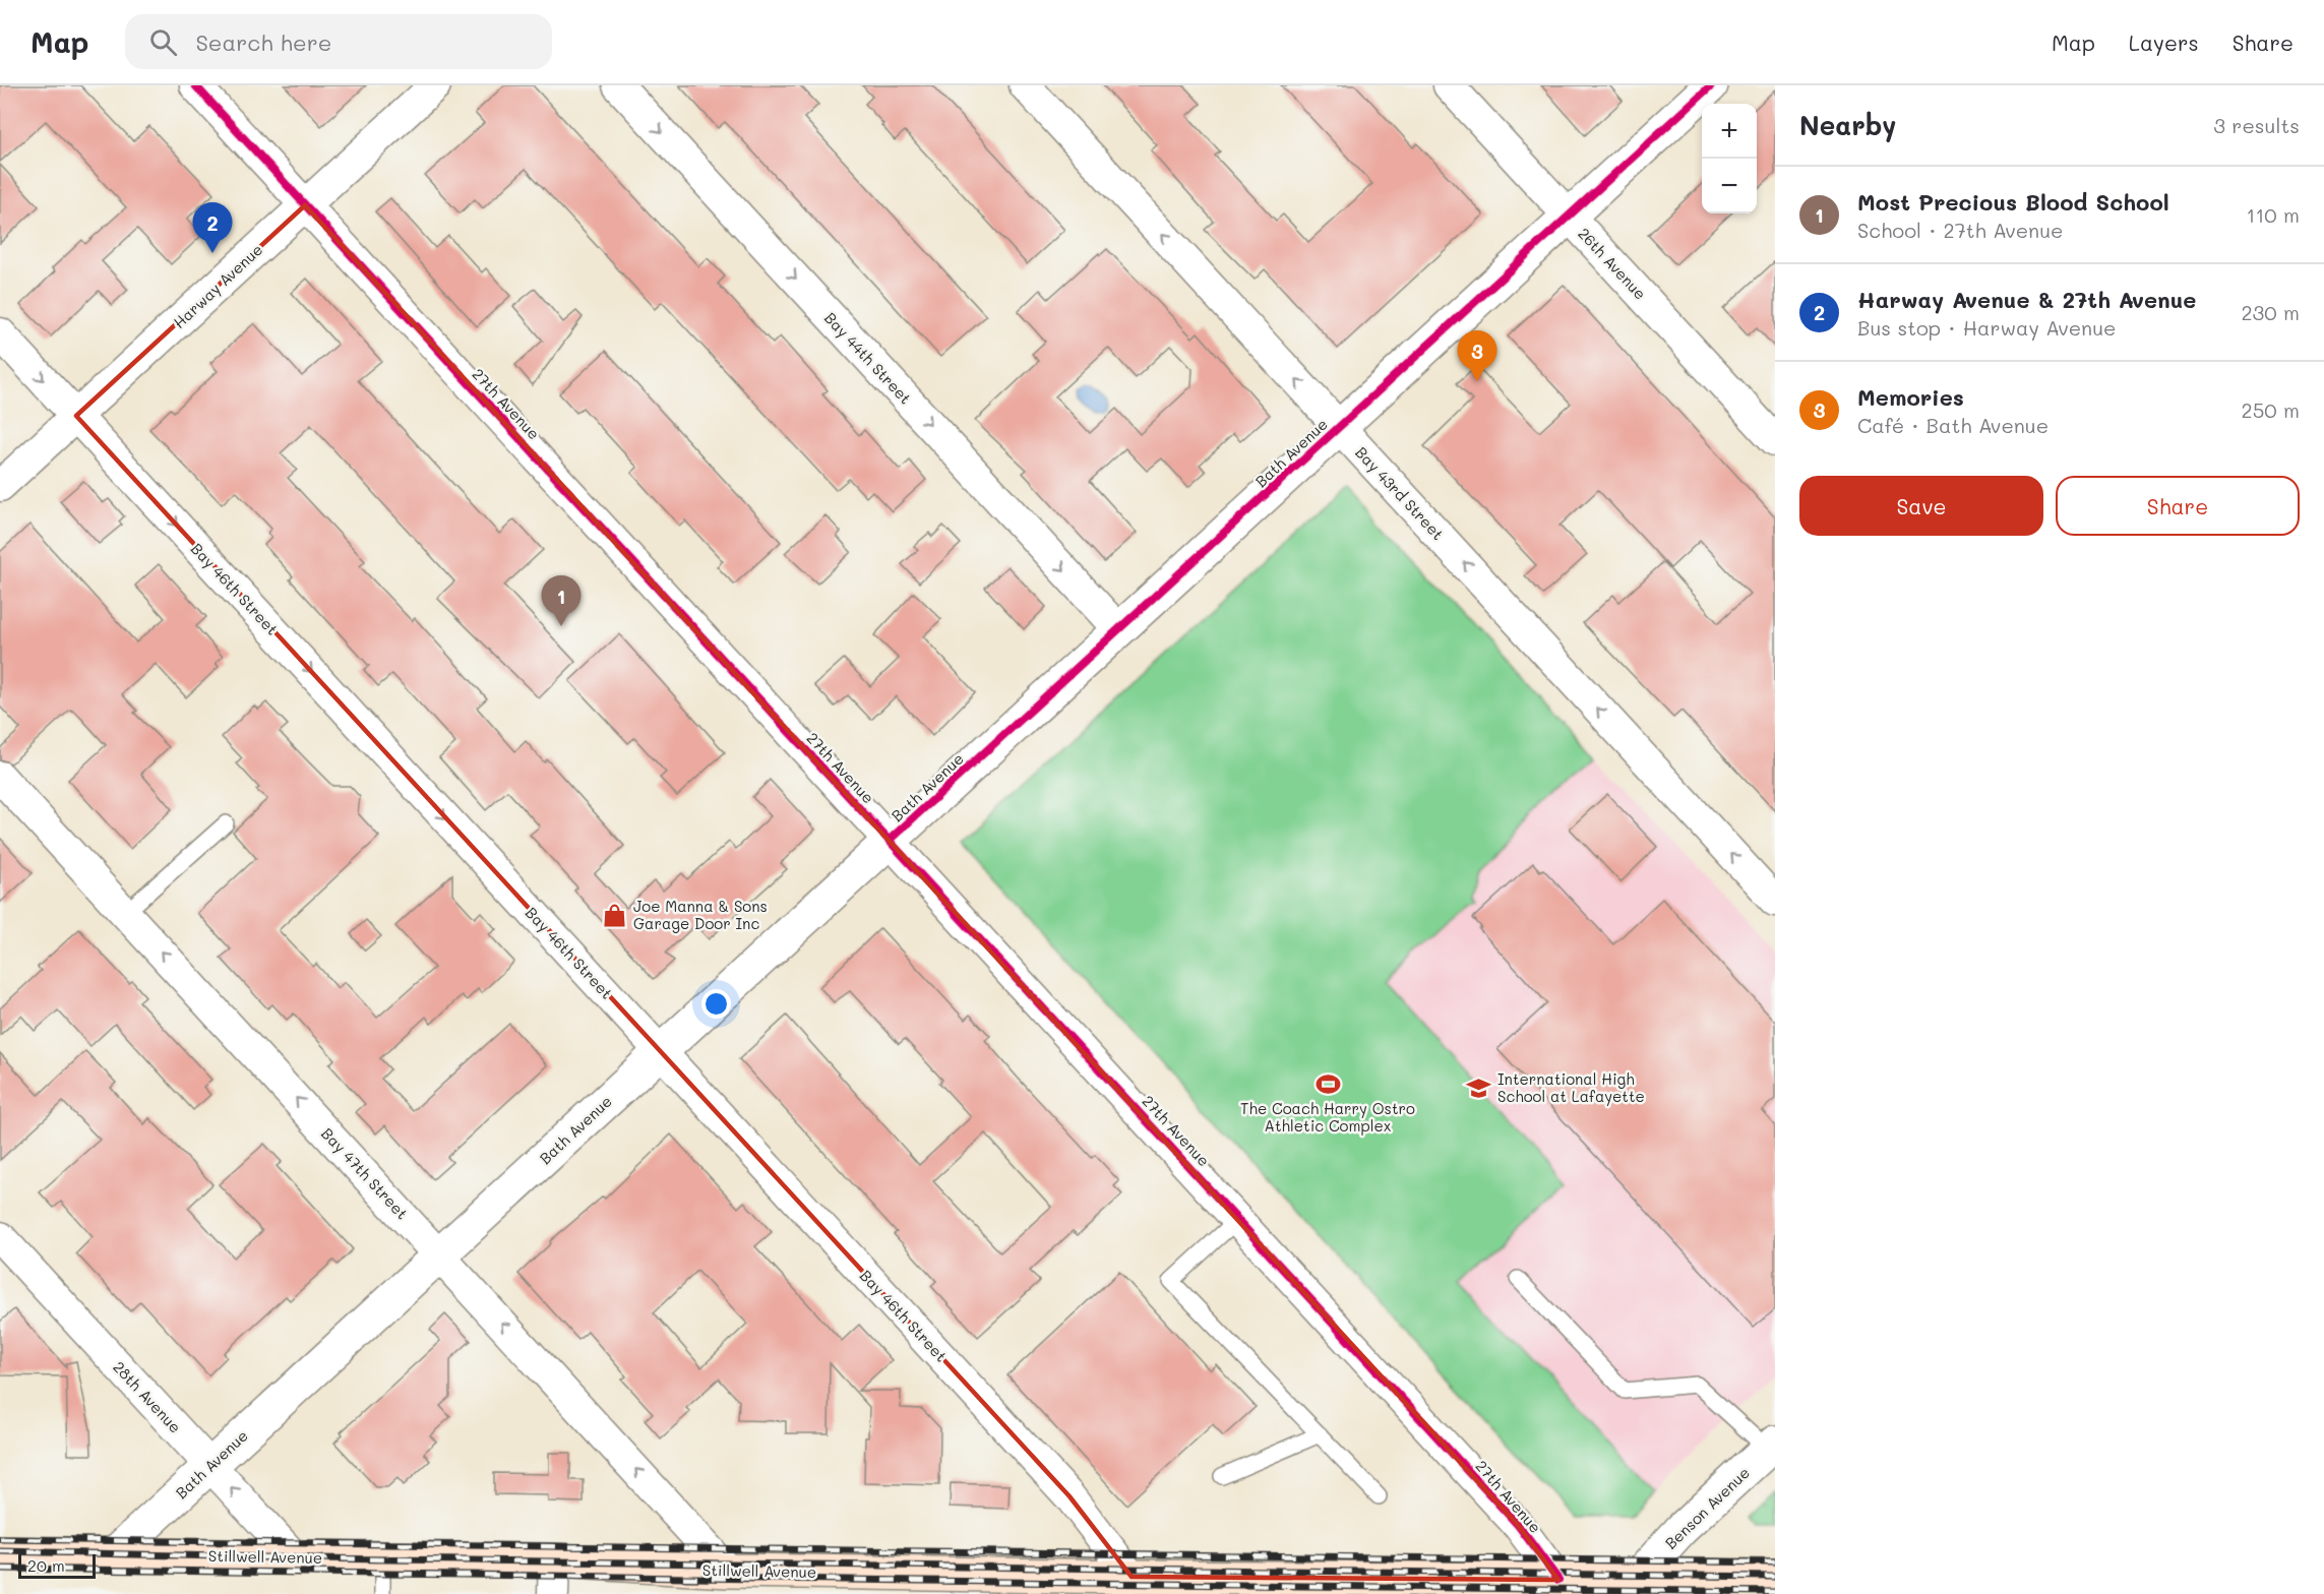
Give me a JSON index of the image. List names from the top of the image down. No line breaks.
{"streets":{"main road":["Stillwell Avenue"],"street":["26th Avenue","Harway Avenue","Bay 44th Street","27th Avenue","Bath Avenue","Bay 43rd Street","Bay 46th Street","Bay 47th Street","28th Avenue","Benson Avenue"]},"crossings":[["26th Avenue","Bath Avenue"],["Harway Avenue","27th Avenue"],["Harway Avenue","Bay 46th Street"],["Bay 44th Street","Bath Avenue"],["27th Avenue","Bath Avenue"],["27th Avenue","Stillwell Avenue"],["Bath Avenue","Bay 43rd Street"],["Bath Avenue","Bay 46th Street"],["Bath Avenue","Bay 47th Street"],["Bath Avenue","28th Avenue"],["Bath Avenue","Stillwell Avenue"],["Bay 46th Street","Stillwell Avenue"],["Bay 47th Street","Stillwell Avenue"],["28th Avenue","Stillwell Avenue"],["Benson Avenue","Stillwell Avenue"]],"one_way":["Bay 44th Street","Bay 43rd Street","Bay 46th Street","Bay 47th Street"],"places":{"shop":["Joe Manna & Sons Garage Door Inc"],"sports":["The Coach Harry Ostro Athletic Complex"],"school or university":["International High School at Lafayette"]},"scale_bar":"20 m","page":{"header":"Map","search":"Search here","nav":["Map","Layers","Share"],"heading":["Nearby","3 results"],"map_buttons":["+","−"],"list":[{"mark":"1","name":"Most Precious Blood School","note":"School · 27th Avenue","value":"110 m"},{"mark":"2","name":"Harway Avenue & 27th Avenue","note":"Bus stop · Harway Avenue","value":"230 m"},{"mark":"3","name":"Memories","note":"Café · Bath Avenue","value":"250 m"}],"pins":["2","3","1"],"buttons":["Save","Share"],"scale":"20 m"}}
